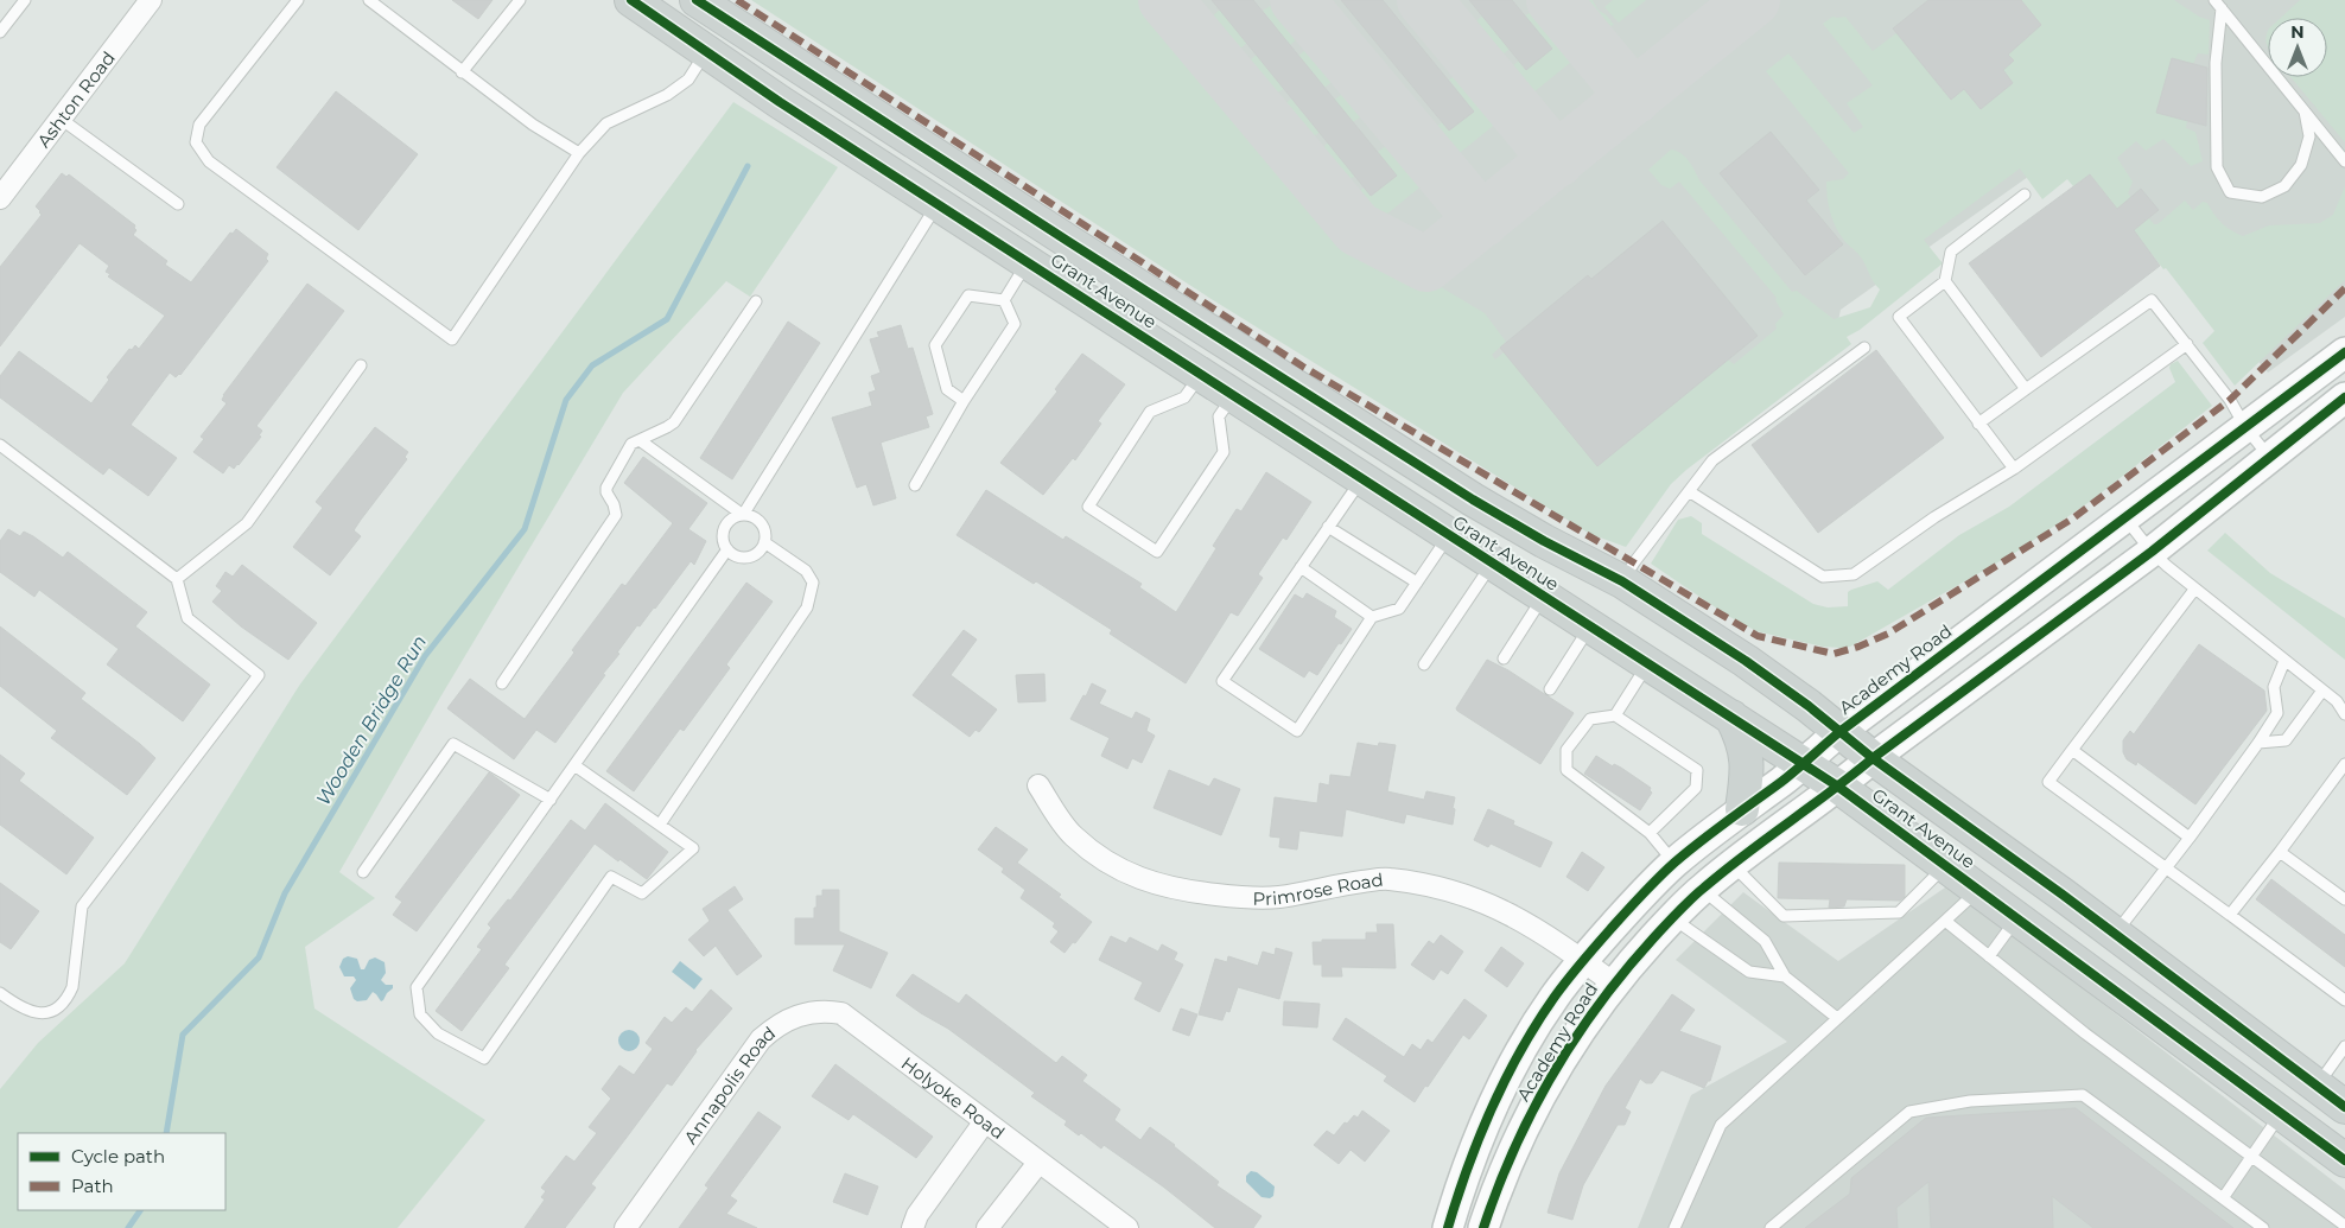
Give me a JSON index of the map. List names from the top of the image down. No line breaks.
{"streets":{"main road":["Grant Avenue","Academy Road"],"street":["Ashton Road","Primrose Road","Annapolis Road","Holyoke Road"]},"crossings":[["Grant Avenue","Academy Road"],["Academy Road","Primrose Road"],["Annapolis Road","Holyoke Road"]],"water":["Wooden Bridge Run"],"legend":["Cycle path","Path"],"north":"top"}
